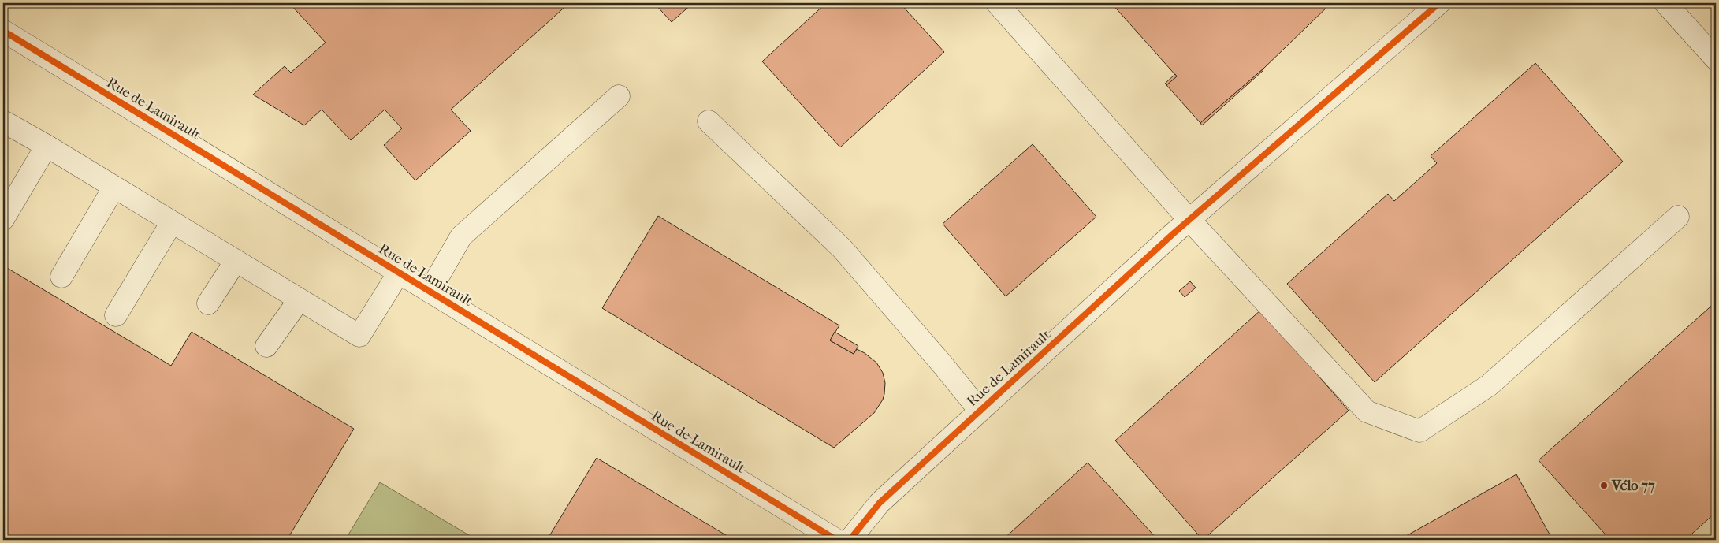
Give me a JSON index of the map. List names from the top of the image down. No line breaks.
{"streets":{"street":["Rue de Lamirault"]},"places":["Vélo 77"]}
